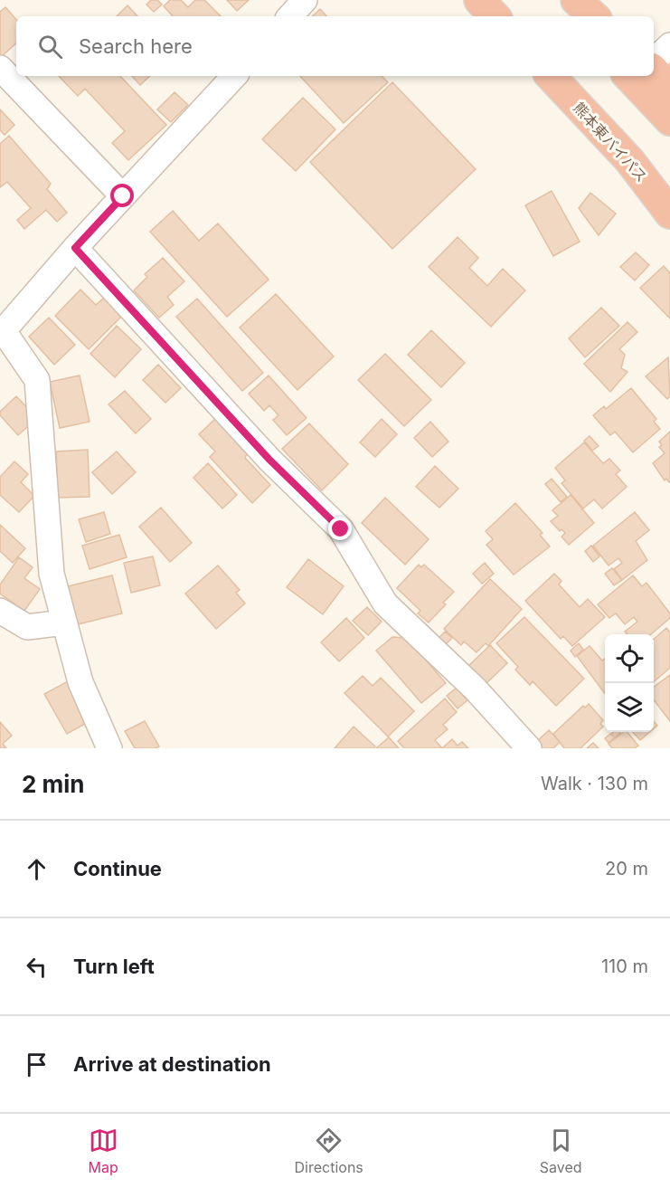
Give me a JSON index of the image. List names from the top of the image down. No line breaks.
{"streets":{"highway":["熊本東バイパス"]},"page":{"search":"Search here","heading":["2 min","Walk · 130 m"],"list":[["Continue","20 m"],["Turn left","110 m"],"Arrive at destination"],"nav":["Map","Directions","Saved"]}}
